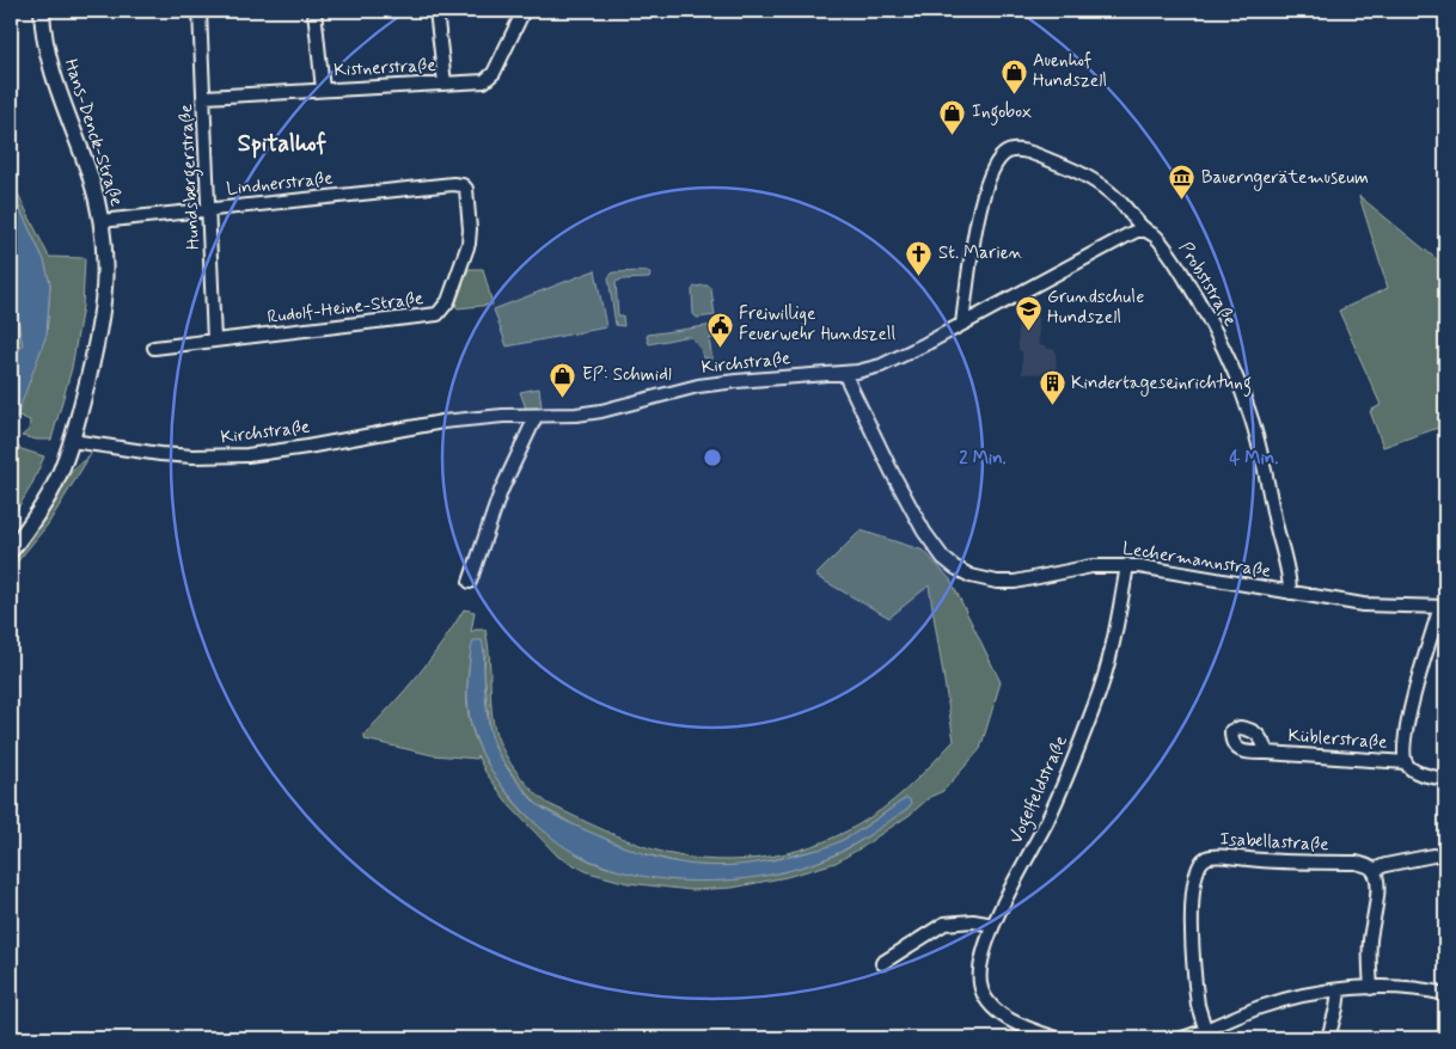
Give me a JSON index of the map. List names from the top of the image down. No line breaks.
{"streets":{"street":["Kistnerstraße","Hans-Denck-Straße","Hundsbergerstraße","Lindnerstraße","Probststraße","Rudolf-Heine-Straße","Kirchstraße","Lechermannstraße","Küblerstraße","Vogelfeldstraße","Isabellastraße"]},"crossings":[["Kistnerstraße","Hundsbergerstraße"],["Hans-Denck-Straße","Lindnerstraße"],["Hans-Denck-Straße","Kirchstraße"],["Hundsbergerstraße","Lindnerstraße"],["Hundsbergerstraße","Rudolf-Heine-Straße"],["Lindnerstraße","Rudolf-Heine-Straße"],["Probststraße","Kirchstraße"],["Probststraße","Lechermannstraße"],["Kirchstraße","Lechermannstraße"],["Lechermannstraße","Vogelfeldstraße"]],"districts":["Spitalhof"],"places":{"shop":["Auenhof Hundszell","Ingobox","EP: Schmidl"],"museum":["Bauerngerätemuseum"],"church":["St. Marien"],"school or university":["Grundschule Hundszell"],"public building":["Freiwillige Feuerwehr Hundszell"],"building":["Kindertageseinrichtung"]},"rings":["2 Min.","4 Min."]}
